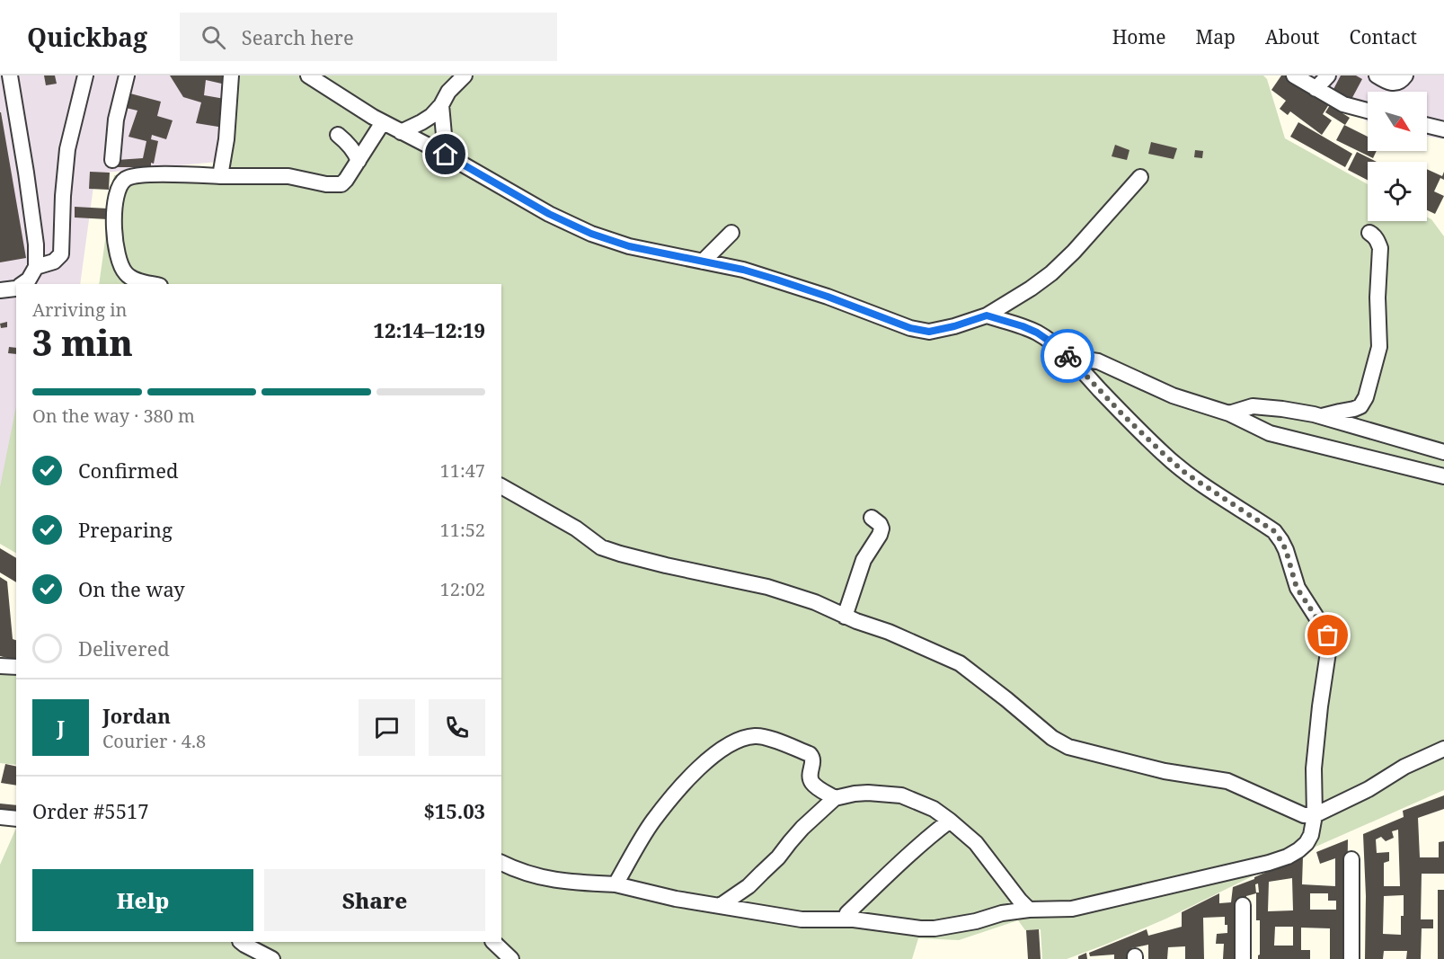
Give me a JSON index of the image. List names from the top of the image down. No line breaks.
{"north":"bottom right","page":{"header":"Quickbag","search":"Search here","nav":["Home","Map","About","Contact"],"heading":["3 min","Arriving in","12:14–12:19"],"panel":["Jordan","Courier · 4.8","Order #5517","$15.03"],"bar":"On the way · 380 m","list":[["Confirmed","11:47"],["Preparing","11:52"],["On the way","12:02"],"Delivered"],"round":"J","buttons":["Help","Share"]}}
